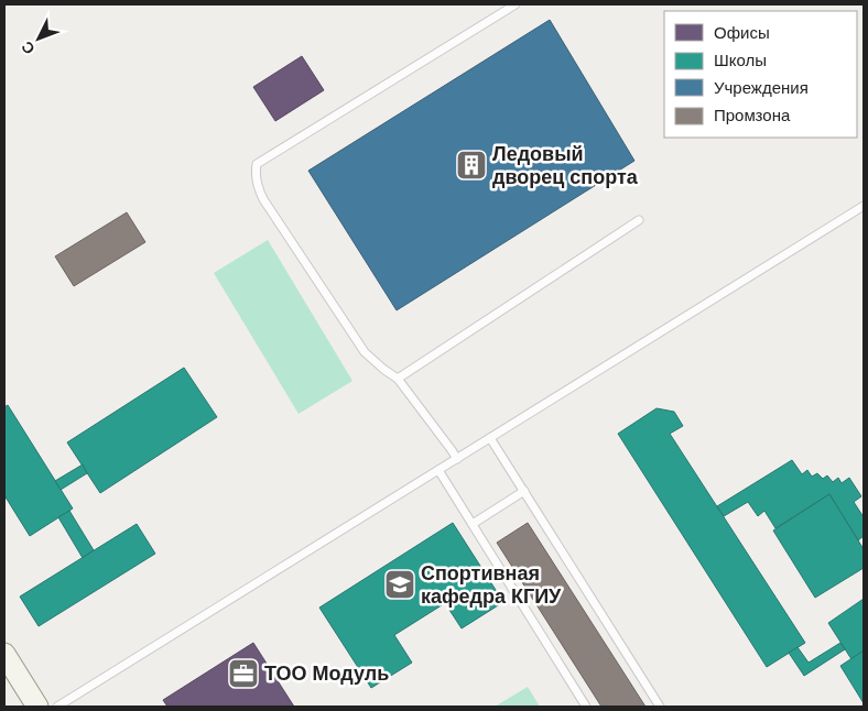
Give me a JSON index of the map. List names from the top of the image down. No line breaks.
{"places":{"building":["Ледовый дворец спорта"],"school or university":["Спортивная кафедра КГИУ"],"office":["ТОО Модуль"]},"legend":["Офисы","Школы","Учреждения","Промзона"],"north":"bottom left"}
